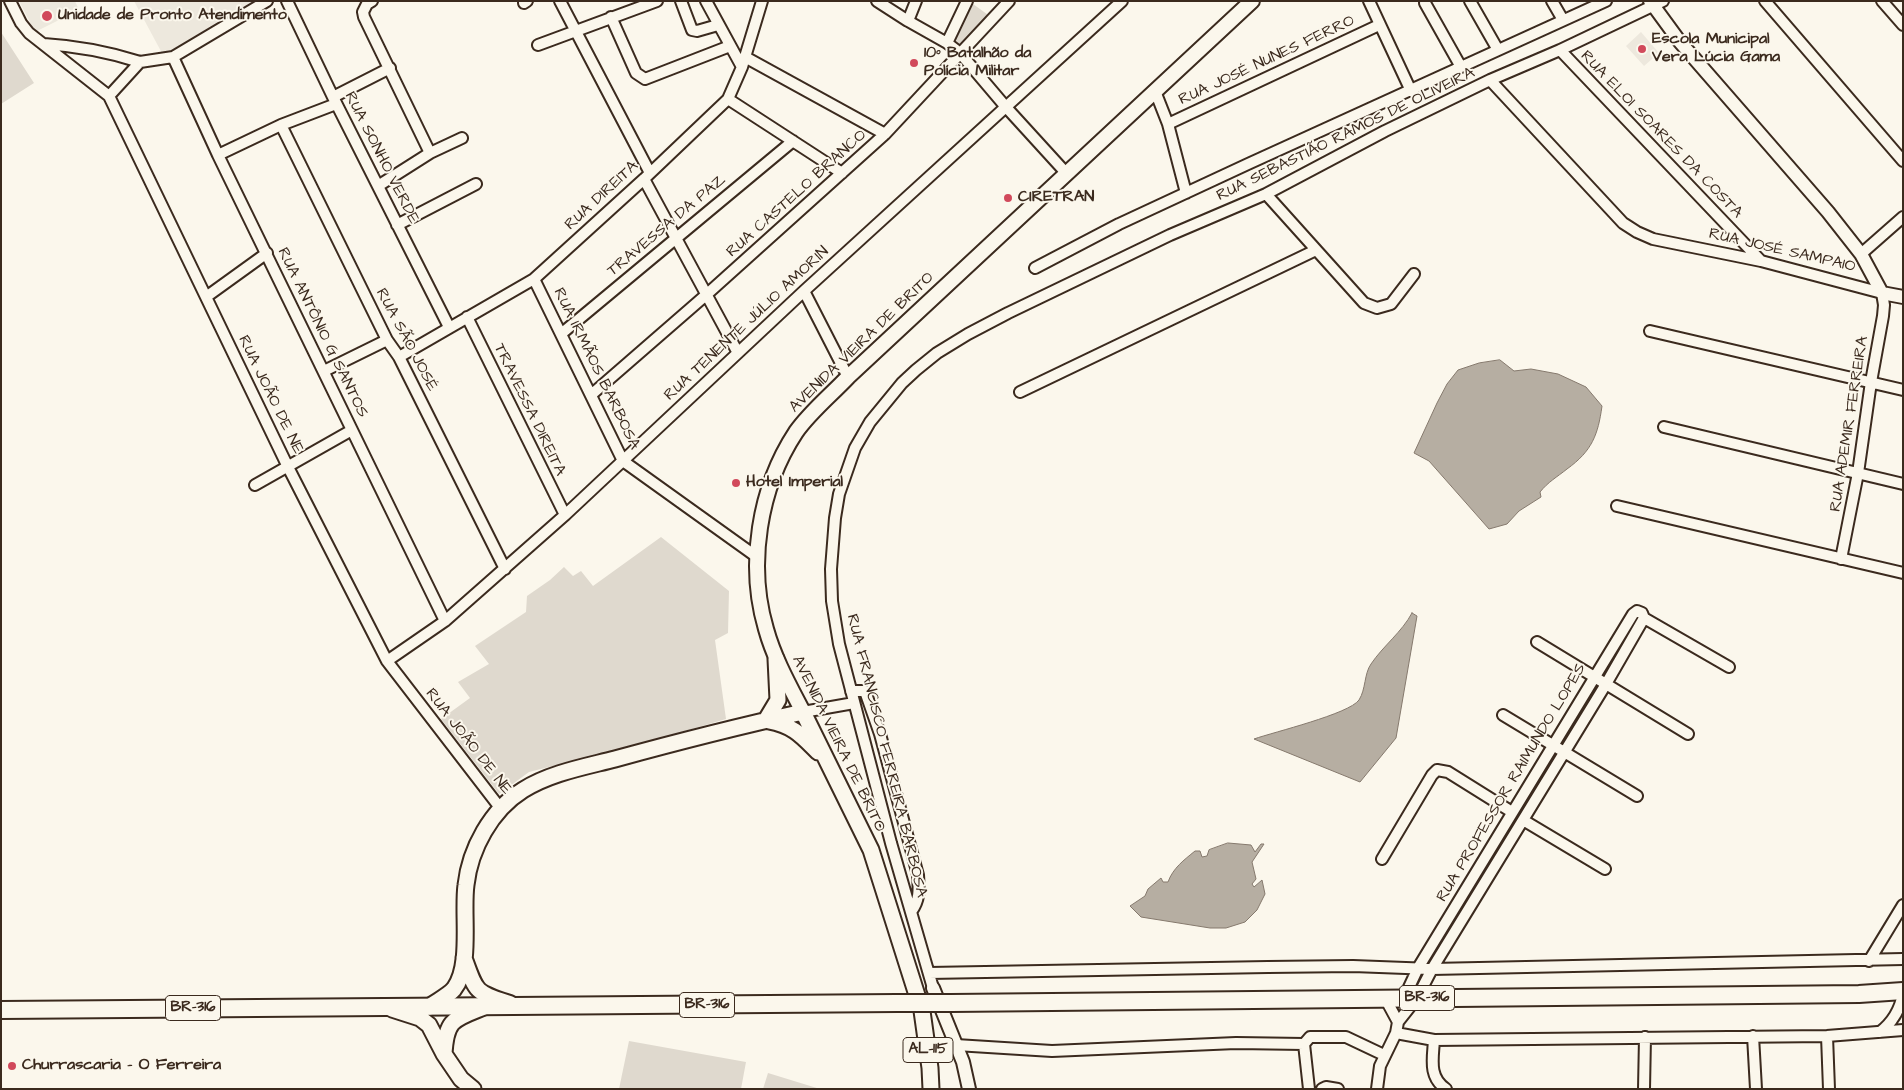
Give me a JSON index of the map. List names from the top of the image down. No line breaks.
{"streets":{"highway":["BR-316"],"main road":["AVENIDA VIEIRA DE BRITO","AL-115"],"street":["RUA JOSÉ NUNES FERRO","RUA SEBASTIÃO RAMOS DE OLIVEIRA","RUA ELOI SOARES DA COSTA","RUA SONHO VERDE","RUA CASTELO BRANCO","RUA DIREITA","TRAVESSA DA PAZ","RUA JOSÉ SAMPAIO","RUA TENENTE JÚLIO AMORIN","RUA ANTÔNIO G SANTOS","RUA SÃO JOSÉ","RUA IRMÃOS BARBOSA","RUA JOÃO DE NE","TRAVESSA DIREITA","RUA ADEMIR FERREIRA","RUA FRANCISCO FERREIRA BARBOSA","RUA PROFESSOR RAIMUNDO LOPES"]},"crossings":[["RUA SEBASTIÃO RAMOS DE OLIVEIRA","RUA ELOI SOARES DA COSTA"],["RUA SEBASTIÃO RAMOS DE OLIVEIRA","RUA JOSÉ SAMPAIO"],["RUA SEBASTIÃO RAMOS DE OLIVEIRA","RUA FRANCISCO FERREIRA BARBOSA"],["RUA ELOI SOARES DA COSTA","RUA JOSÉ SAMPAIO"],["RUA SONHO VERDE","RUA DIREITA"],["RUA CASTELO BRANCO","RUA IRMÃOS BARBOSA"],["RUA DIREITA","RUA SÃO JOSÉ"],["RUA DIREITA","RUA IRMÃOS BARBOSA"],["RUA DIREITA","TRAVESSA DIREITA"],["TRAVESSA DA PAZ","RUA IRMÃOS BARBOSA"],["RUA JOSÉ SAMPAIO","RUA ADEMIR FERREIRA"],["RUA TENENTE JÚLIO AMORIN","RUA ANTÔNIO G SANTOS"],["RUA TENENTE JÚLIO AMORIN","RUA SÃO JOSÉ"],["RUA TENENTE JÚLIO AMORIN","RUA IRMÃOS BARBOSA"],["RUA TENENTE JÚLIO AMORIN","RUA JOÃO DE NE"],["RUA TENENTE JÚLIO AMORIN","TRAVESSA DIREITA"],["AVENIDA VIEIRA DE BRITO","RUA IRMÃOS BARBOSA"],["AVENIDA VIEIRA DE BRITO","AL-115"],["RUA PROFESSOR RAIMUNDO LOPES","BR-316"]],"places":["Unidade de Pronto Atendimento","Escola Municipal Vera Lúcia Gama","10º Batalhão da Polícia Militar","CIRETRAN","Hotel Imperial","Churrascaria - O Ferreira"]}
